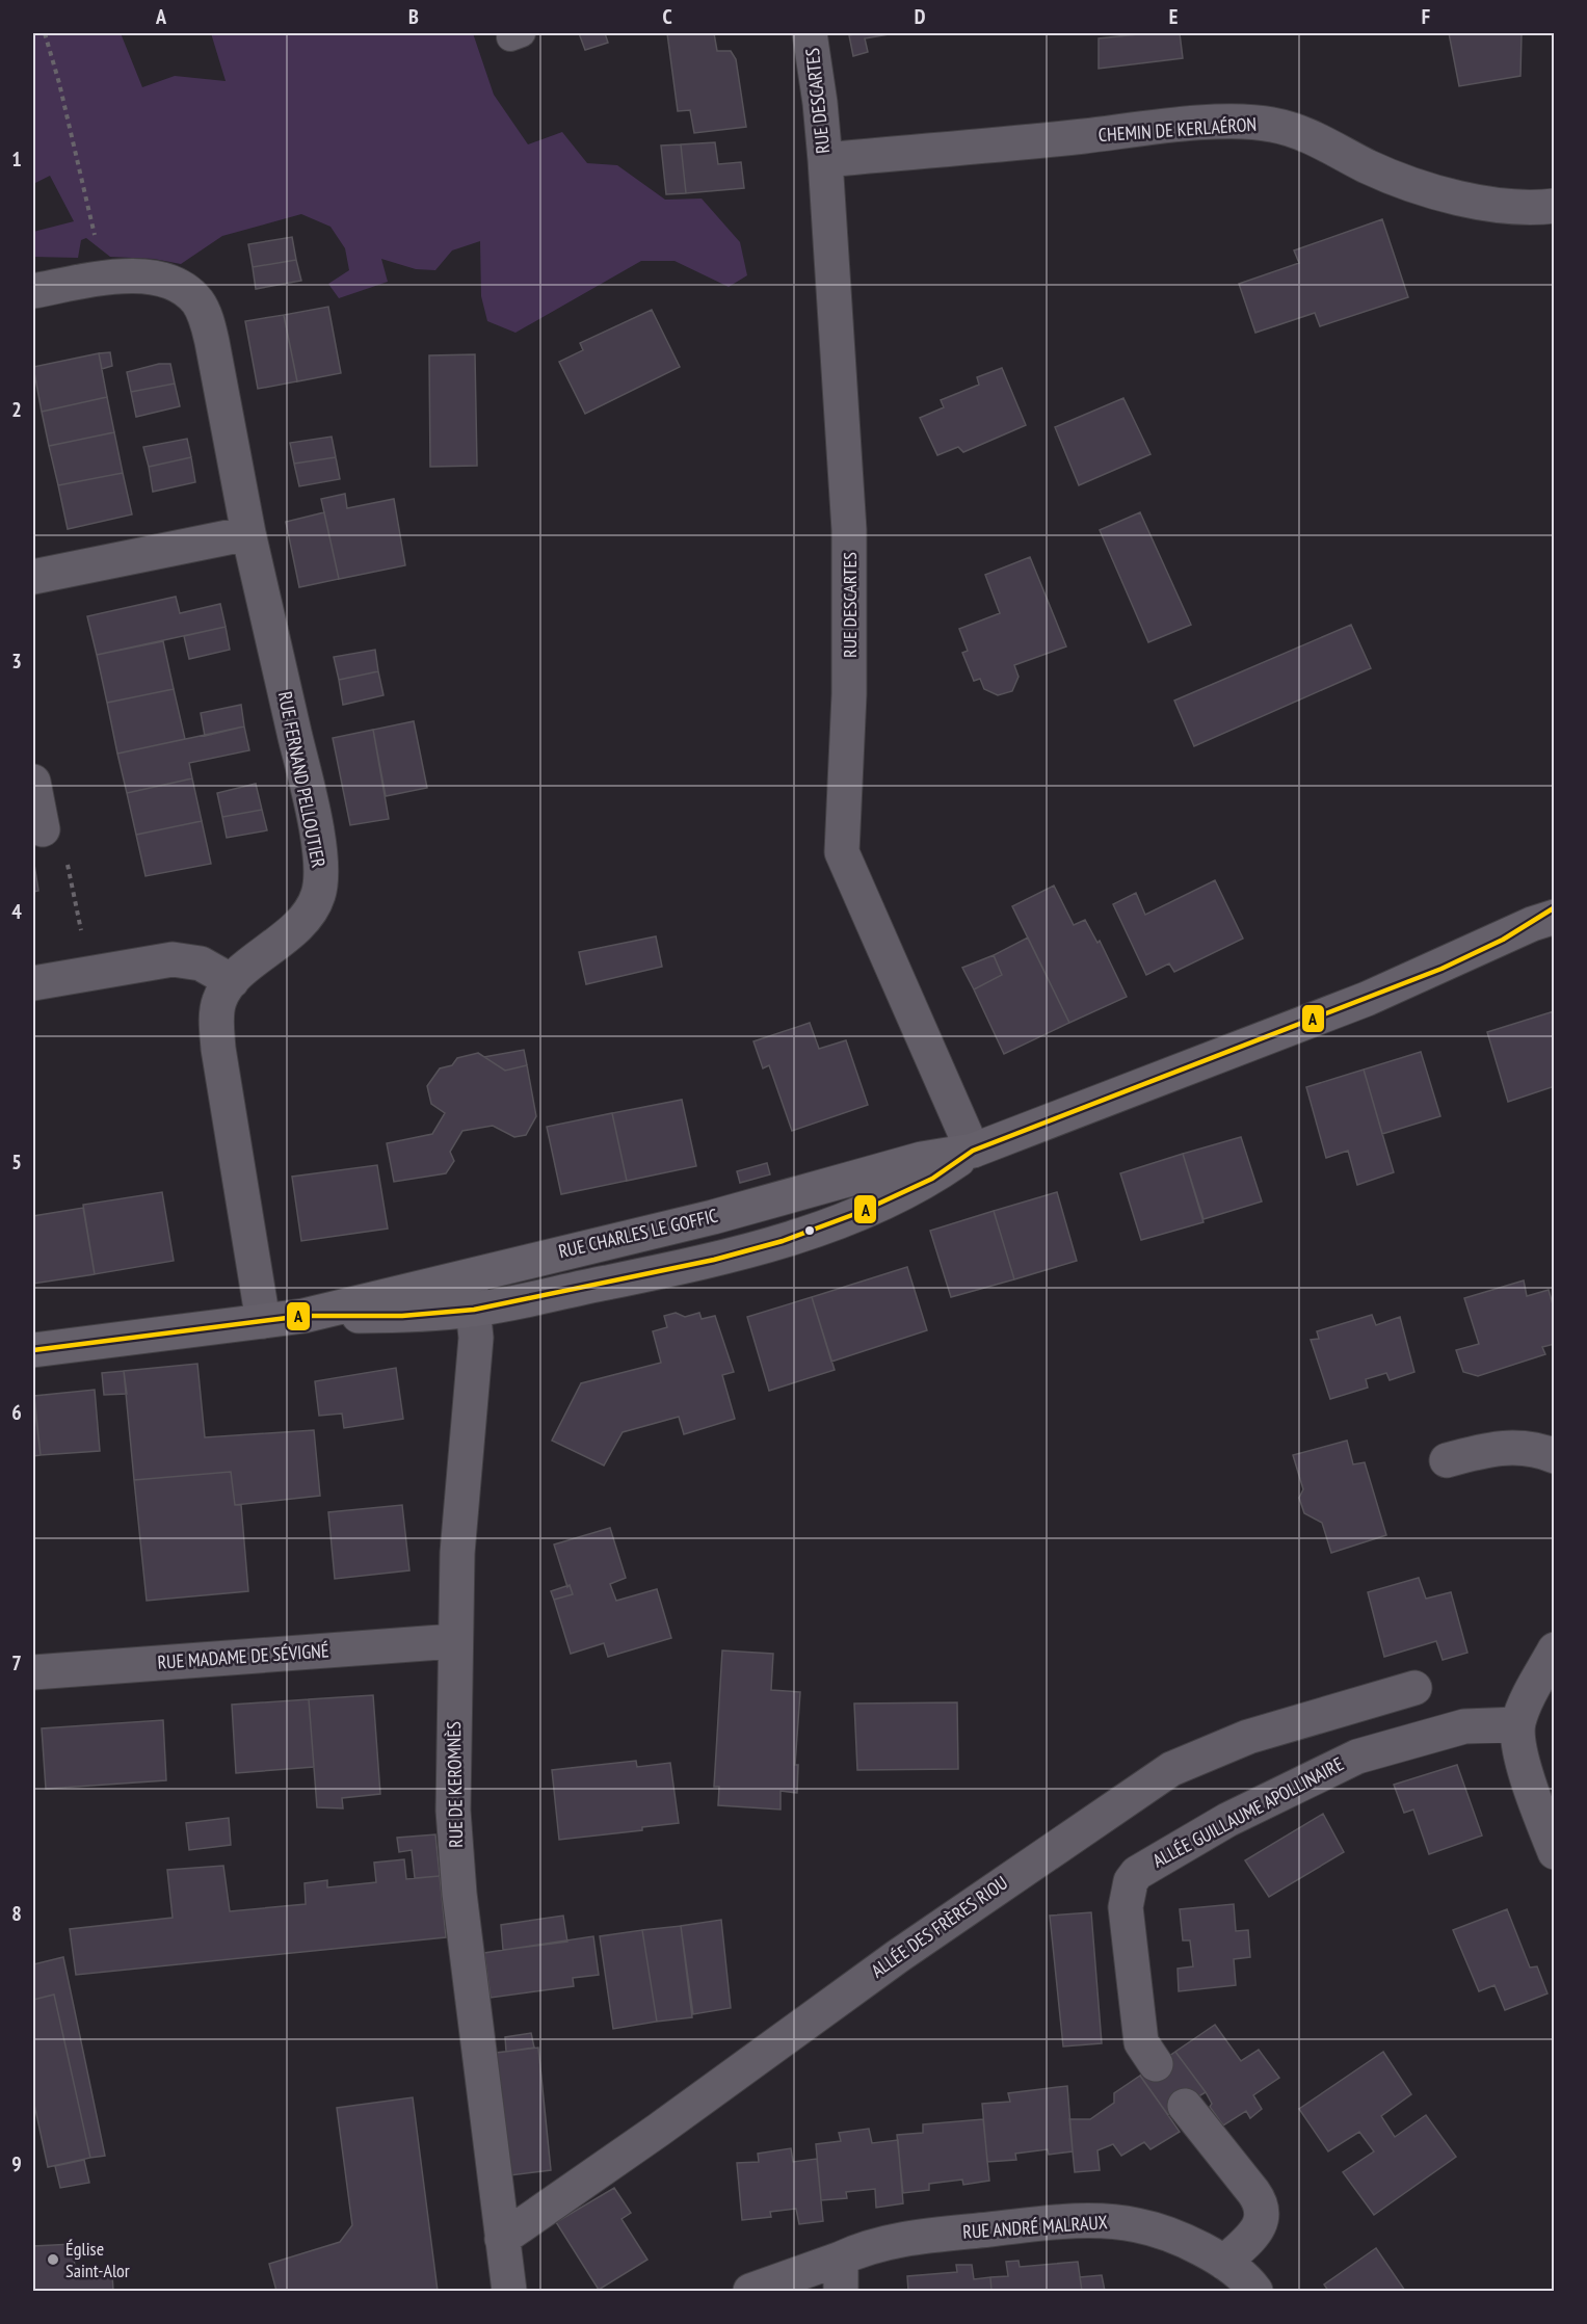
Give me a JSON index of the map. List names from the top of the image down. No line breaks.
{"streets":{"street":["RUE DESCARTES","CHEMIN DE KERLAÉRON","RUE FERNAND PELLOUTIER","RUE CHARLES LE GOFFIC","RUE MADAME DE SÉVIGNÉ","RUE DE KEROMNÈS","ALLÉE GUILLAUME APOLLINAIRE","ALLÉE DES FRÈRES RIOU","RUE ANDRÉ MALRAUX"]},"crossings":[["RUE DESCARTES","CHEMIN DE KERLAÉRON"],["RUE DESCARTES","RUE CHARLES LE GOFFIC"],["RUE FERNAND PELLOUTIER","RUE CHARLES LE GOFFIC"],["RUE CHARLES LE GOFFIC","RUE DE KEROMNÈS"],["RUE MADAME DE SÉVIGNÉ","RUE DE KEROMNÈS"],["RUE DE KEROMNÈS","ALLÉE DES FRÈRES RIOU"]],"places":["Église Saint-Alor"],"lines":["transit line A"],"grid":{"columns":["A","B","C","D","E","F"],"rows":["1","2","3","4","5","6","7","8","9"]}}
